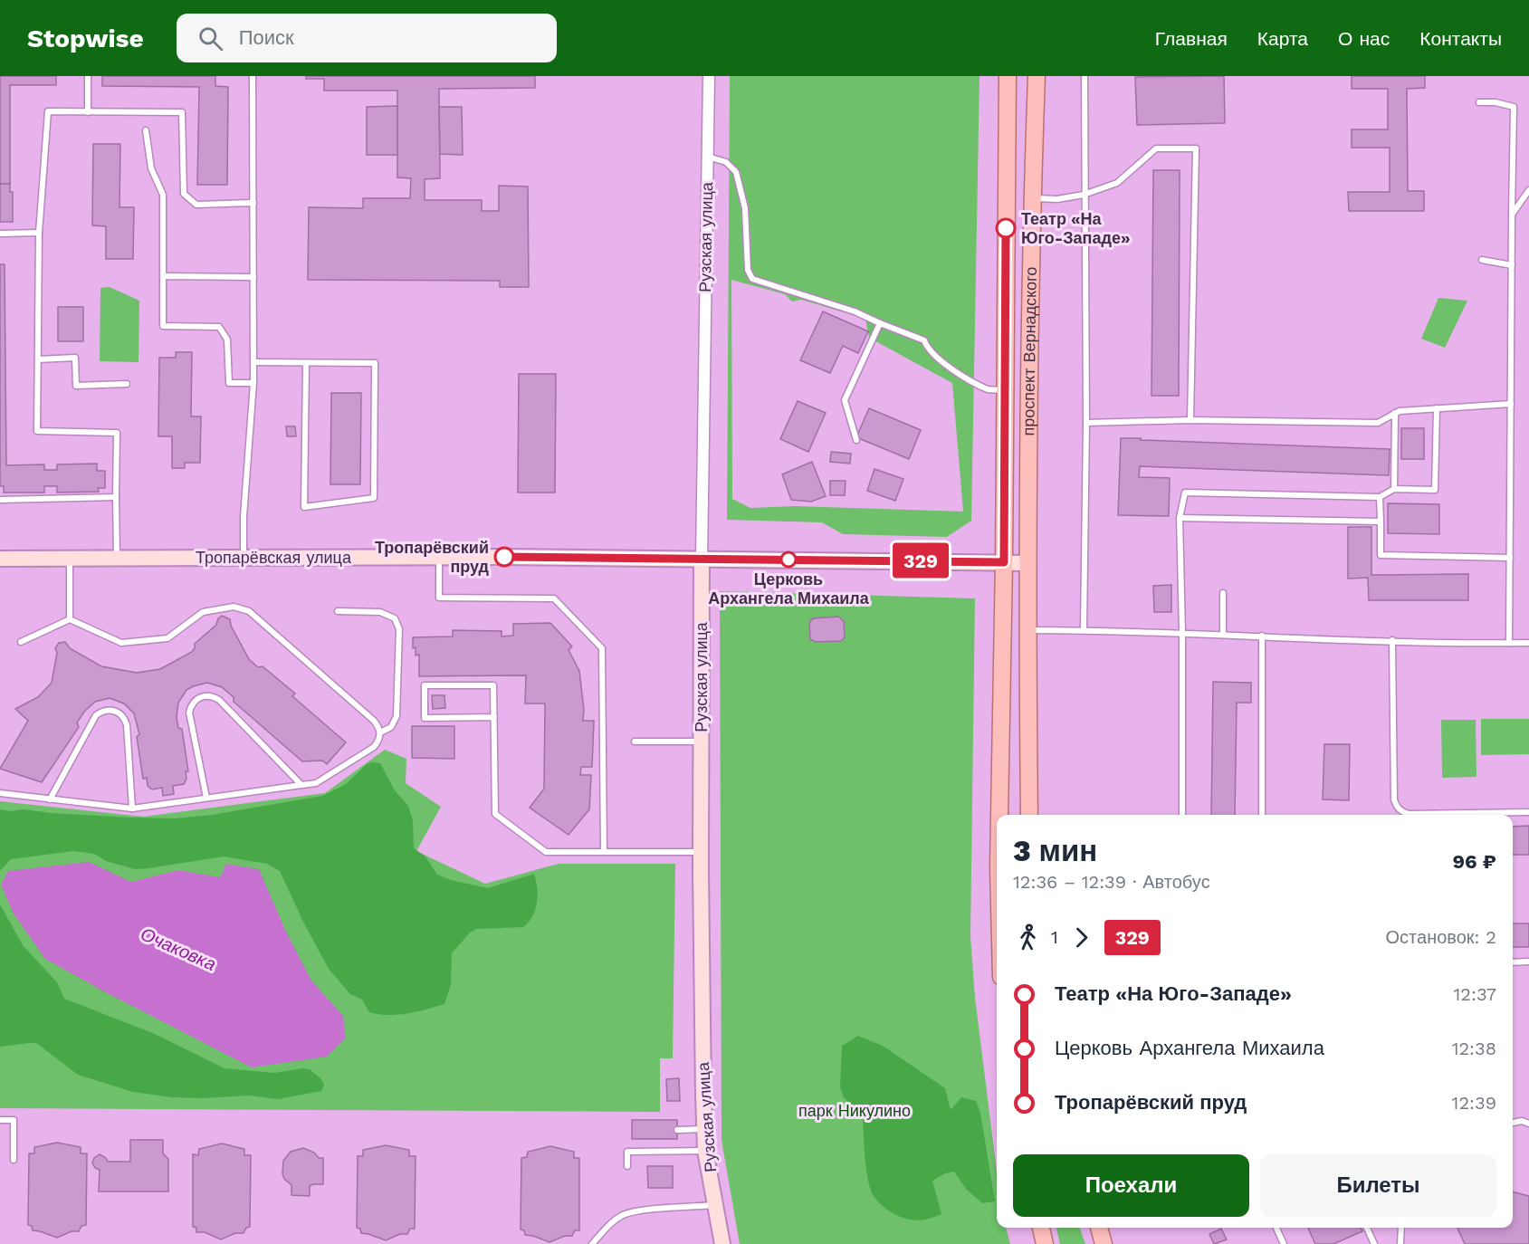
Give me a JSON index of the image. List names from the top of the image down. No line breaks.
{"streets":{"main road":["проспект Вернадского"],"street":["Рузская улица","Тропарёвская улица"]},"crossings":[["Рузская улица","Тропарёвская улица"],["проспект Вернадского","Тропарёвская улица"]],"water":["Очаковка"],"parks":["парк Никулино"],"places":["Театр «На Юго-Западе»","Тропарёвский пруд","Церковь Архангела Михаила"],"lines":["bus line 329"],"page":{"header":"Stopwise","search":"Поиск","nav":["Главная","Карта","О нас","Контакты"],"on_map":"329","heading":["3 мин","12:36 – 12:39 · Автобус","96 ₽"],"legs":["1","329","Остановок: 2"],"list":[{"name":"Театр «На Юго-Западе»","value":"12:37"},{"name":"Церковь Архангела Михаила","value":"12:38"},{"name":"Тропарёвский пруд","value":"12:39"}],"buttons":["Поехали","Билеты"]}}
